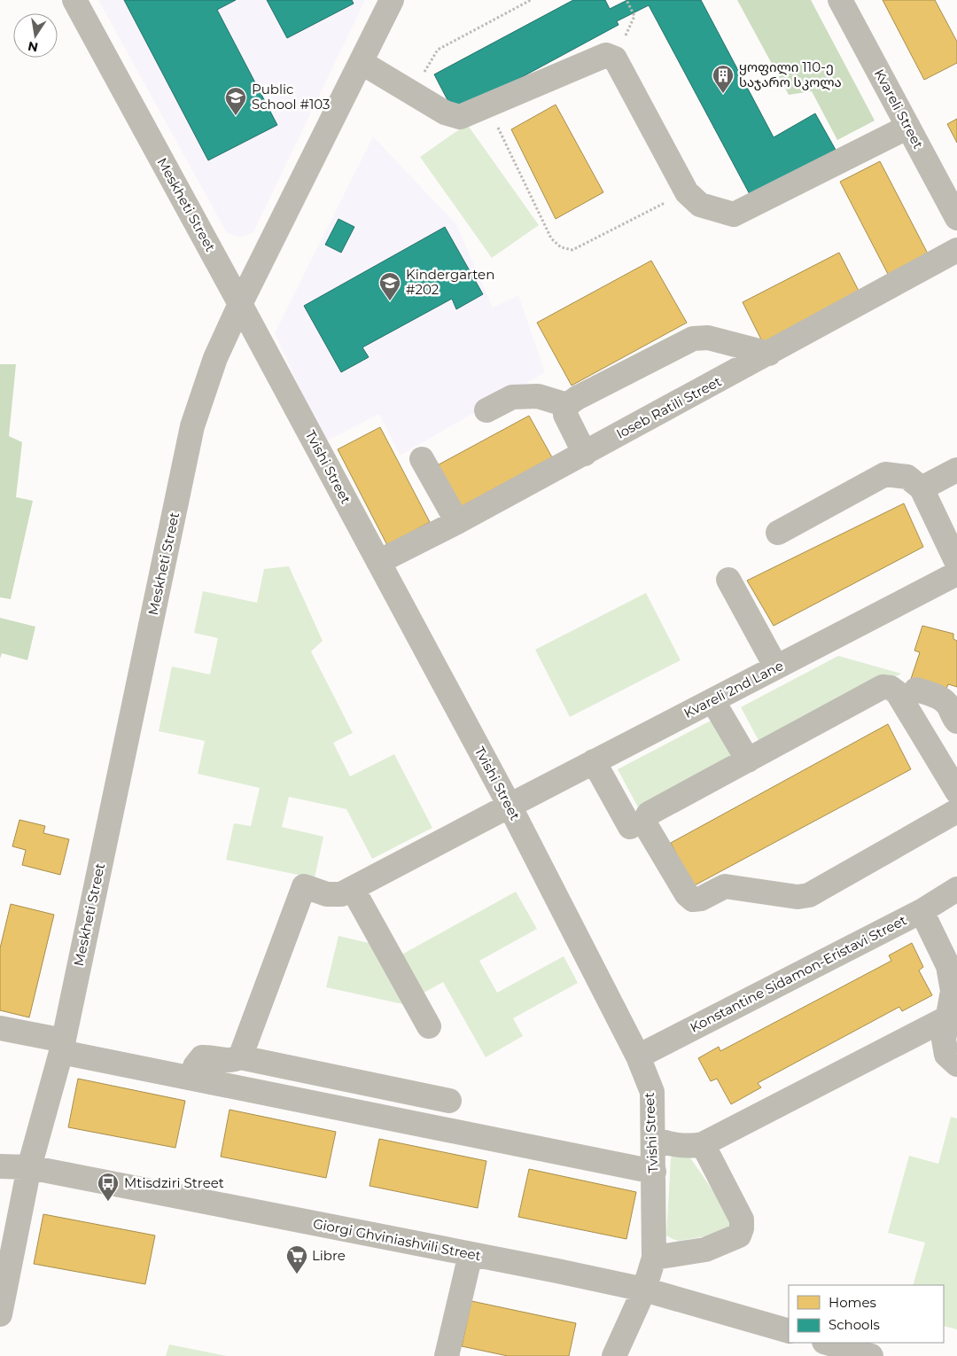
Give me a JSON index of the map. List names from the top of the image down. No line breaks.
{"streets":{"street":["Kvareli Street","Meskheti Street","Ioseb Ratili Street","Tvishi Street","Kvareli 2nd Lane","Konstantine Sidamon-Eristavi Street","Giorgi Ghviniashvili Street"]},"crossings":[["Meskheti Street","Tvishi Street"],["Meskheti Street","Giorgi Ghviniashvili Street"],["Ioseb Ratili Street","Tvishi Street"],["Tvishi Street","Kvareli 2nd Lane"],["Tvishi Street","Konstantine Sidamon-Eristavi Street"],["Tvishi Street","Giorgi Ghviniashvili Street"]],"places":{"building":["ყოფილი 110-ე საჯარო სკოლა"],"school or university":["Public School #103","Kindergarten #202"],"bus stop":["Mtisdziri Street"],"supermarket":["Libre"]},"legend":["Homes","Schools"],"north":"bottom"}
